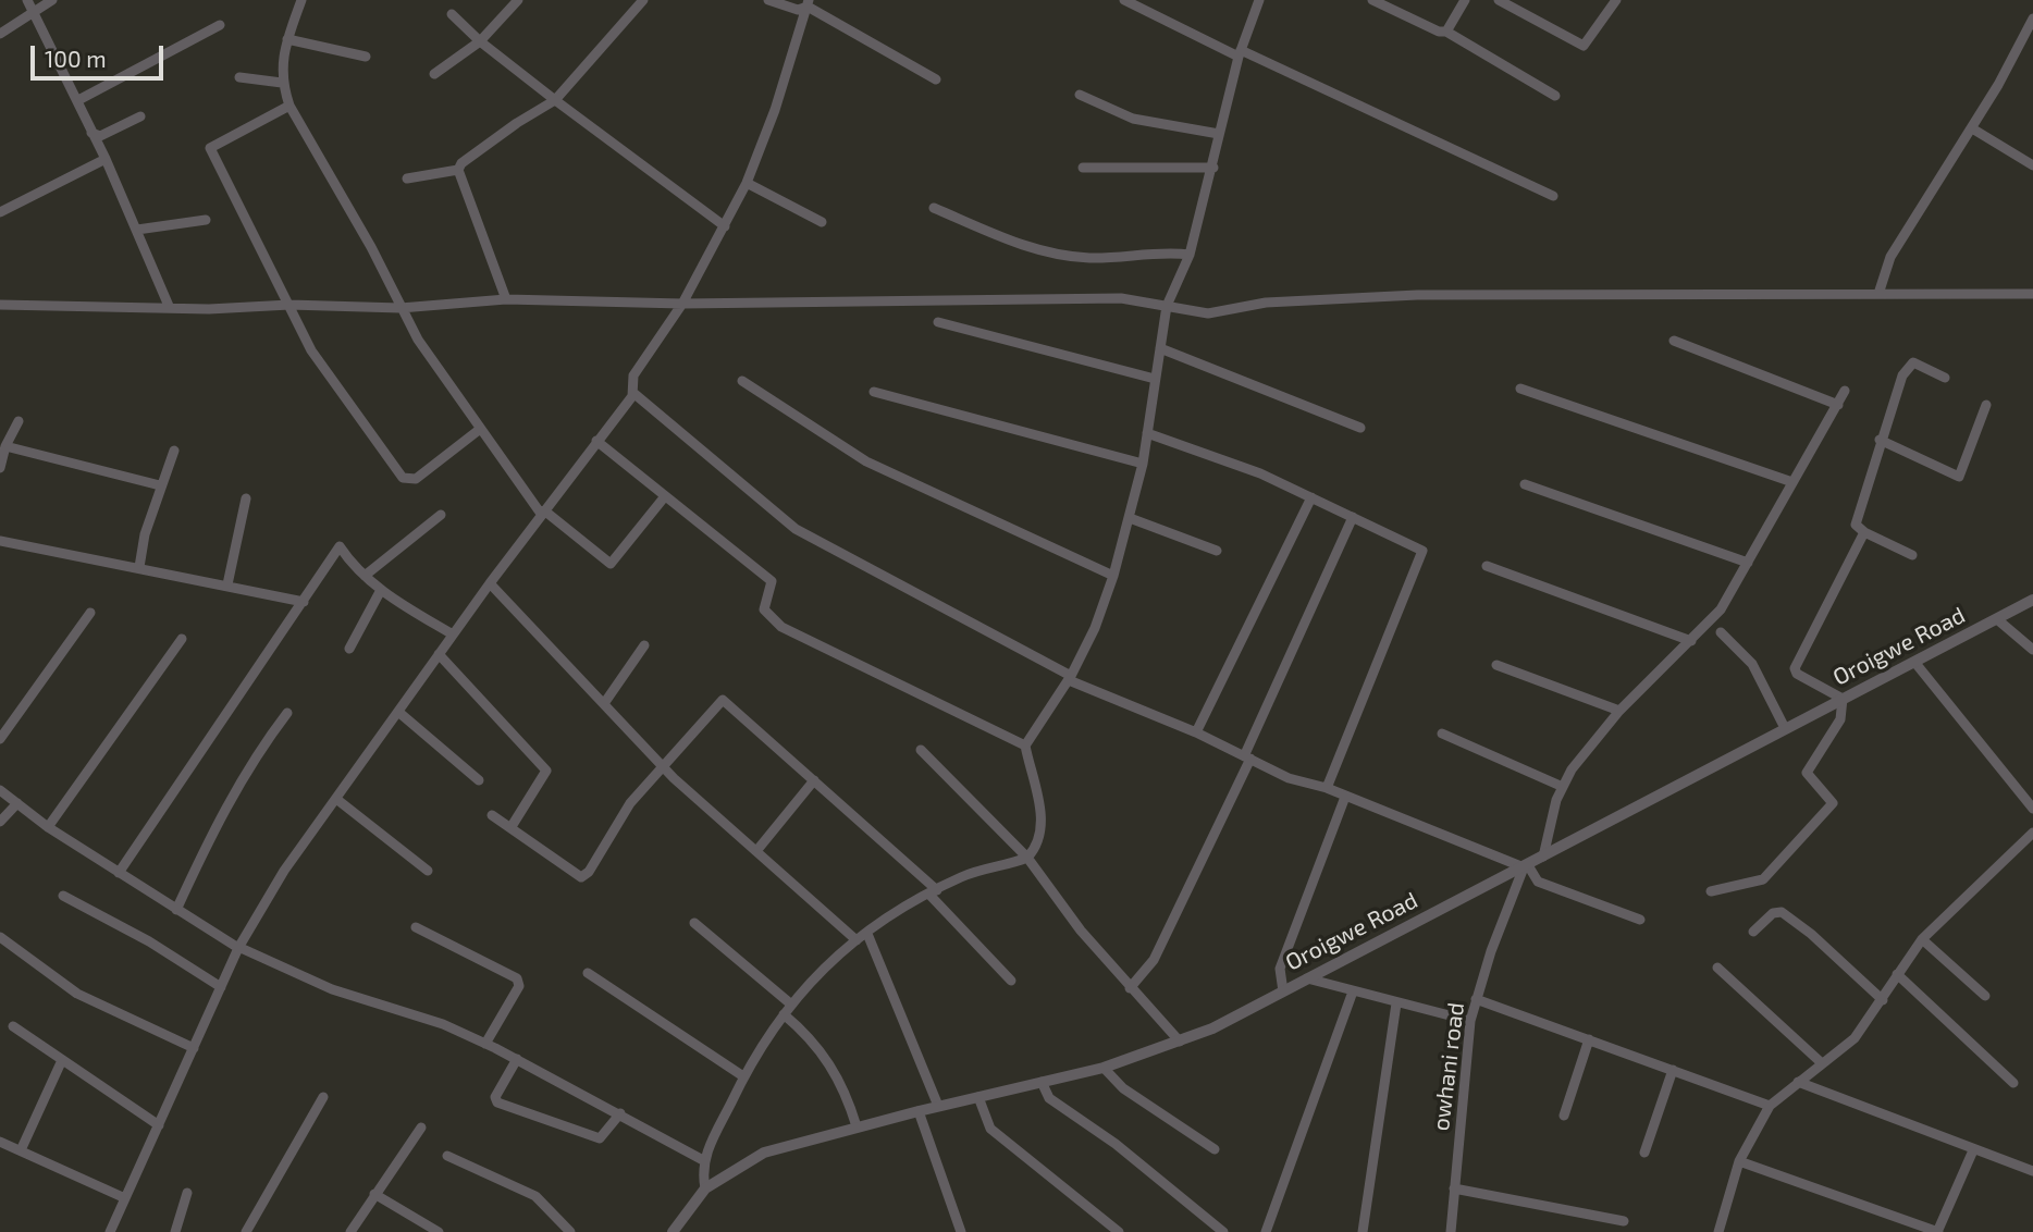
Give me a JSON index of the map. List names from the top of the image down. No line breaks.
{"streets":{"street":["Oroigwe Road","owhani road"]},"crossings":[["Oroigwe Road","owhani road"]],"scale_bar":"100 m"}
